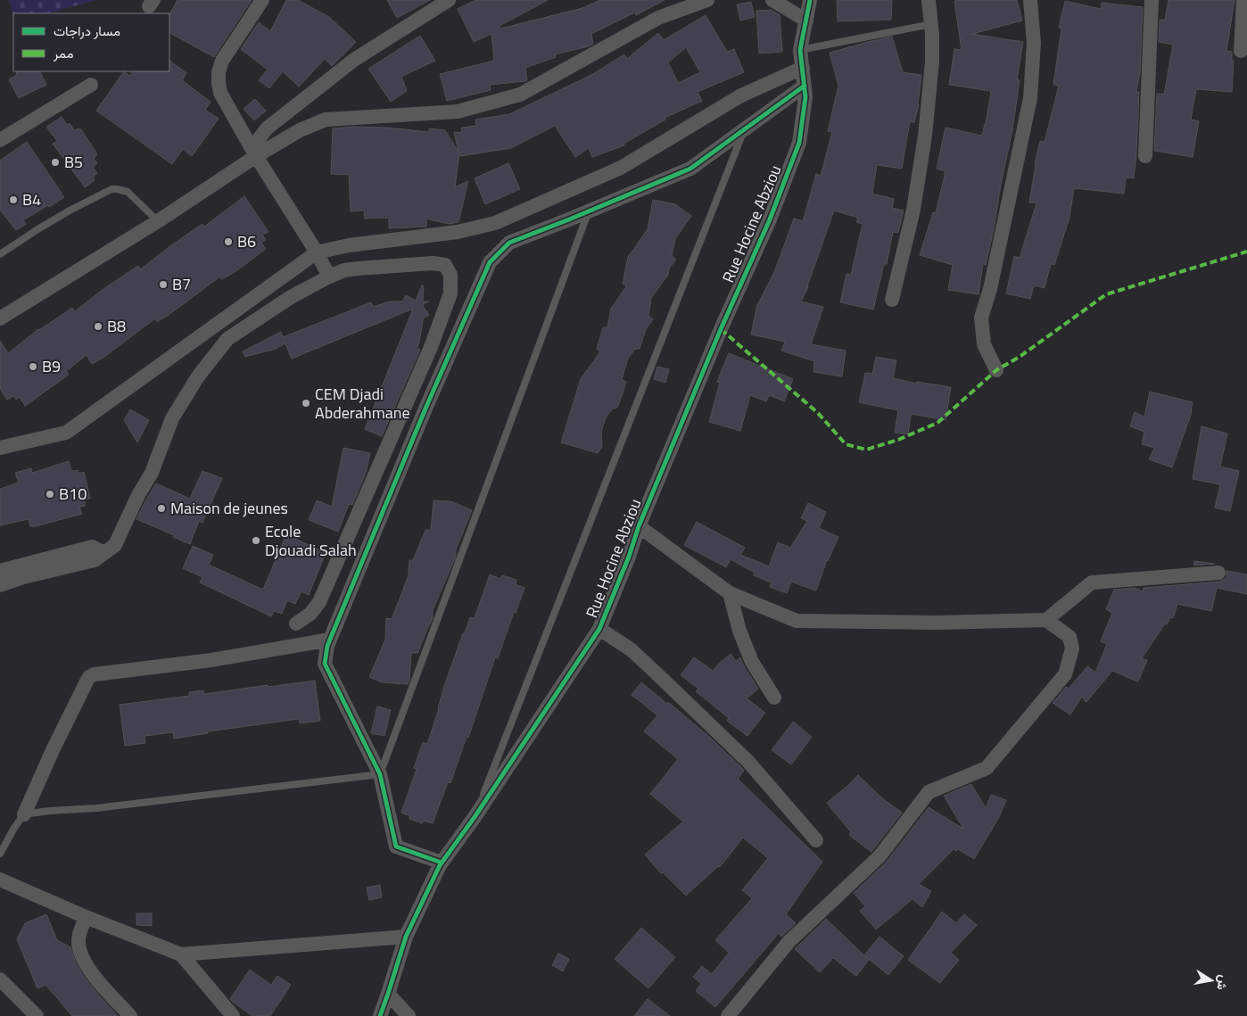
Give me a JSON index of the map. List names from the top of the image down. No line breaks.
{"streets":{"street":["Rue Hocine Abziou"]},"places":["B5","B4","B6","B7","B8","B9","CEM Djadi Abderahmane","B10","Maison de jeunes","Ecole Djouadi Salah"],"legend":["مسار دراجات","ممر"],"north":"right"}
